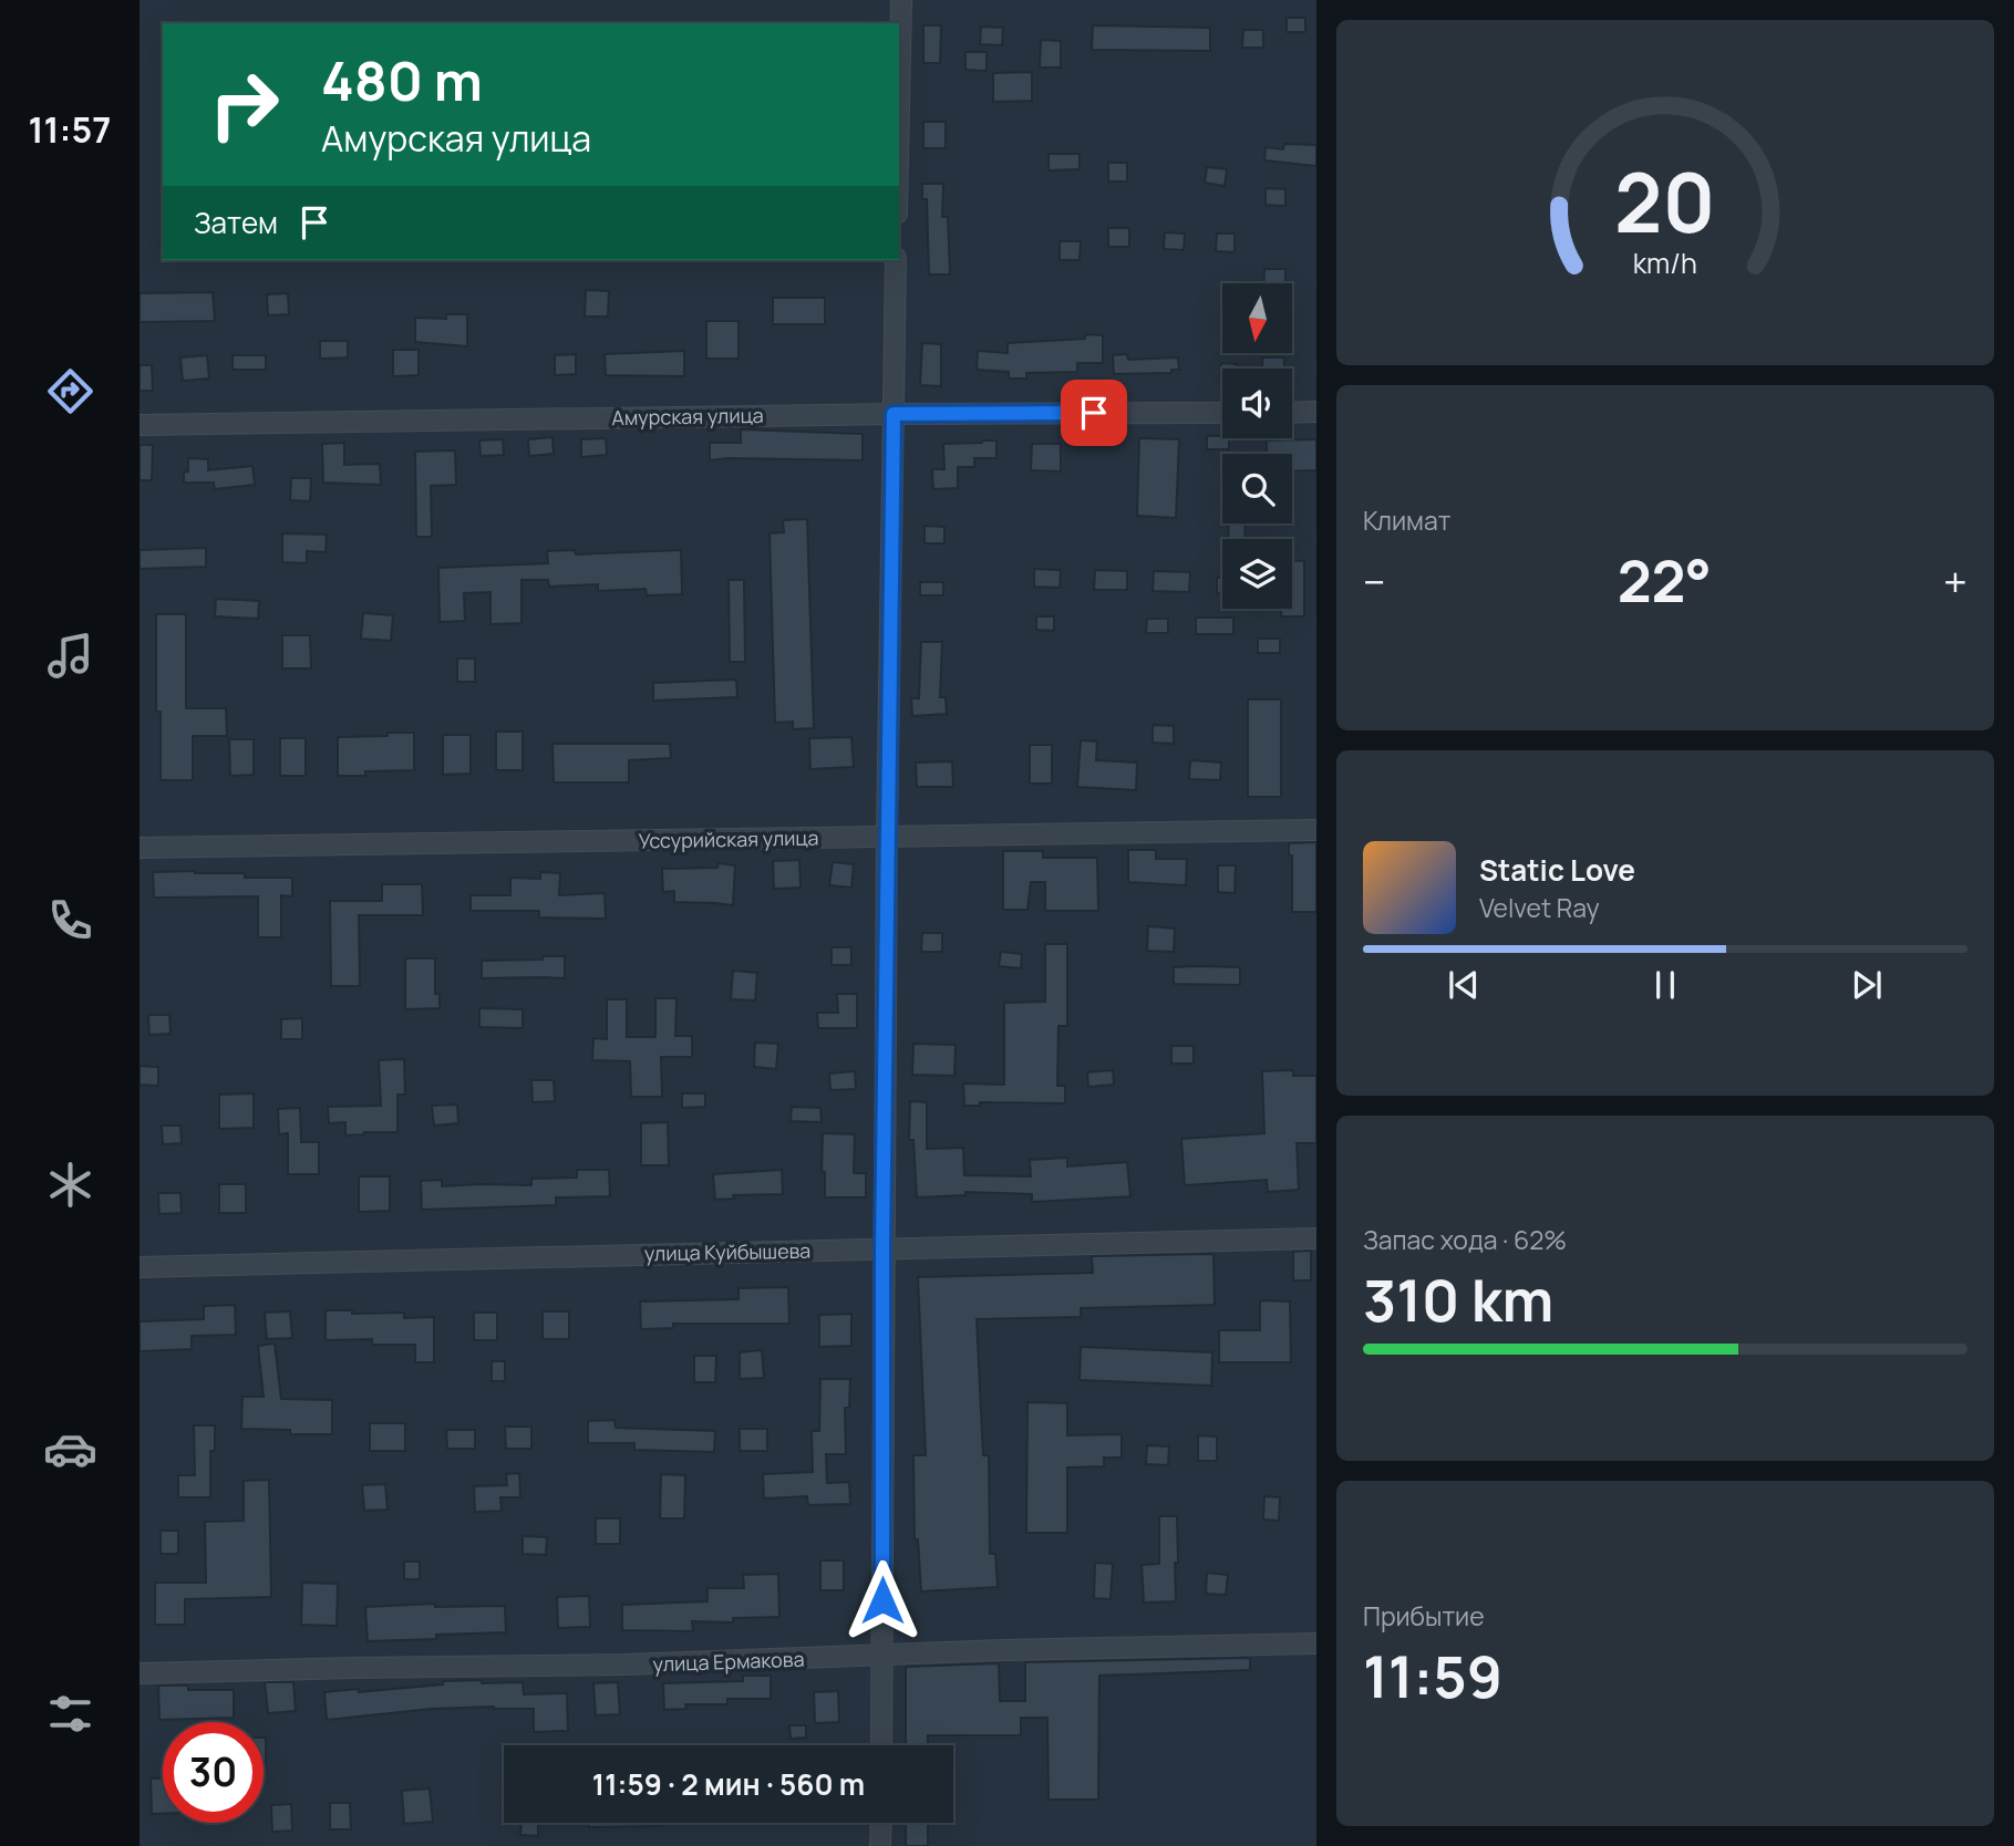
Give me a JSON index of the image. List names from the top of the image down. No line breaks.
{"streets":{"street":["Амурская улица","Уссурийская улица","улица Куйбышева","улица Ермакова"]},"north":"bottom","page":{"tabs":"11:57","turn":["480 m","Амурская улица"],"then":"Затем","tile":["Климат",["Запас хода · 62%","310 km"],["Прибытие","11:59"]],"heat":["−","22°","+"],"song":["Static Love","Velvet Ray"],"limit":"30","trip":"11:59 · 2 мин · 560 m","gauge":["20","km/h"]}}
